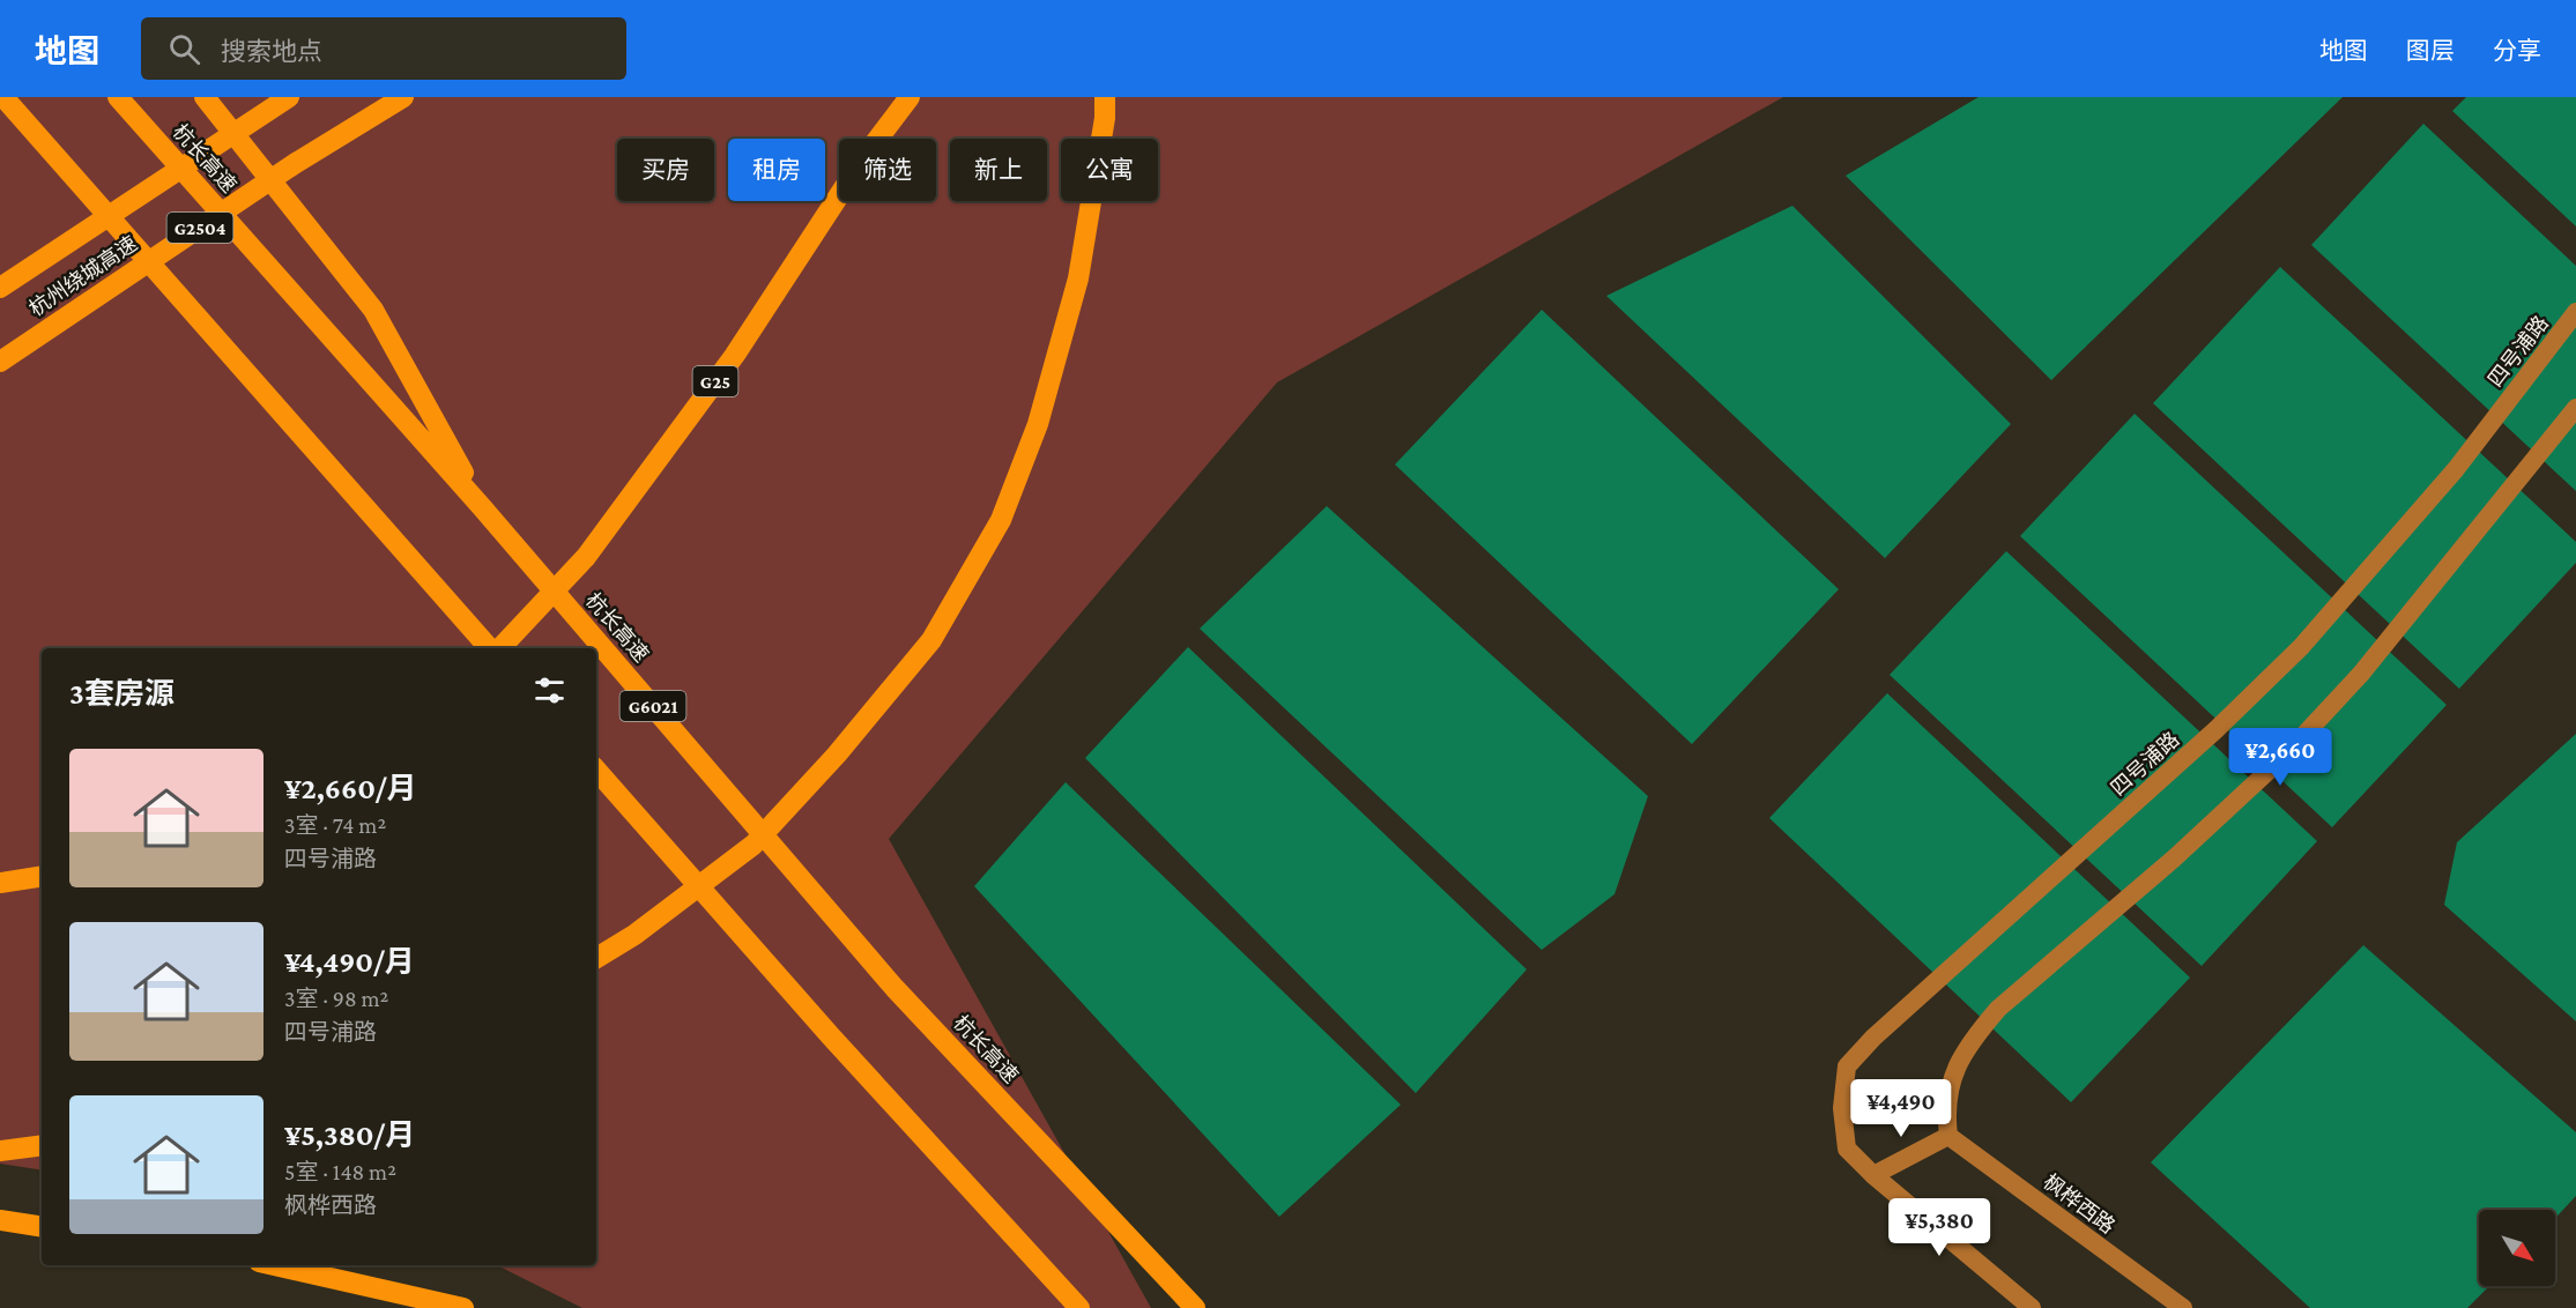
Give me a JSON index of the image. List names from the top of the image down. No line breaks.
{"streets":{"highway":["杭长高速","G2504","杭州绕城高速","G25","G6021"],"main road":["四号浦路","枫桦西路"]},"north":"bottom right","page":{"header":"地图","search":"搜索地点","nav":["地图","图层","分享"],"chip":["买房","租房","筛选","新上","公寓"],"heading":"3套房源","price":["¥2,660","¥4,490","¥5,380"],"list":[{"name":"¥2,660/月","note":"3室 · 74 m² · 四号浦路"},{"name":"¥4,490/月","note":"3室 · 98 m² · 四号浦路"},{"name":"¥5,380/月","note":"5室 · 148 m² · 枫桦西路"}]}}
